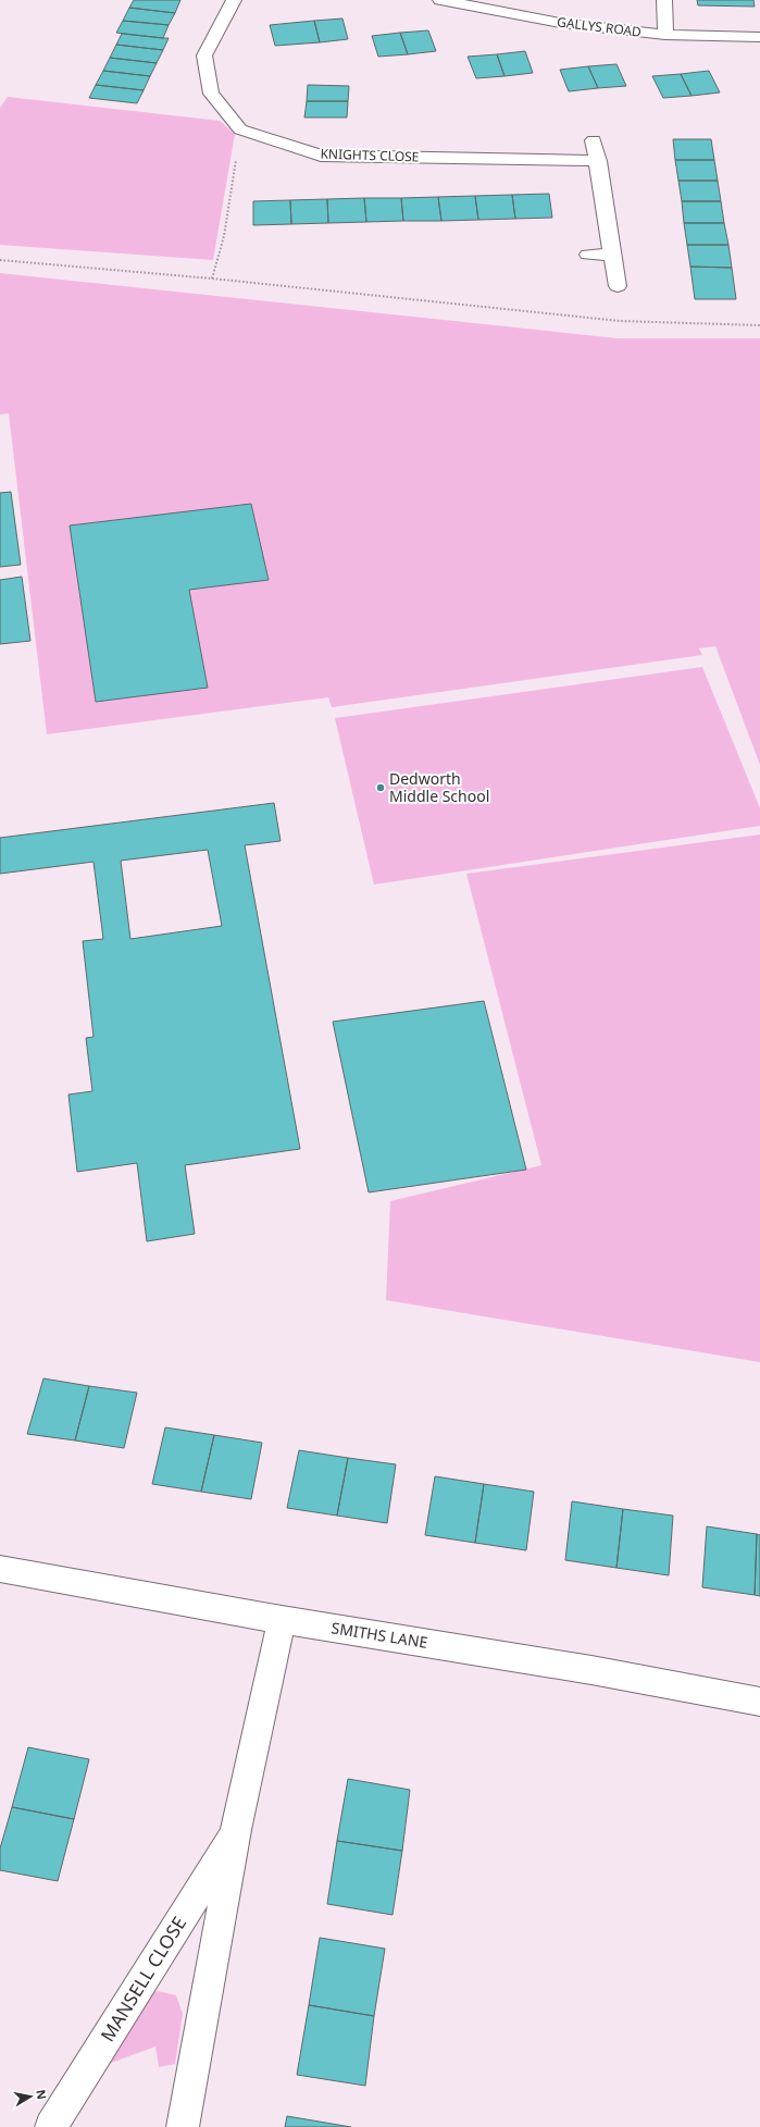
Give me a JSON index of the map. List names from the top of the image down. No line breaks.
{"streets":{"street":["GALLYS ROAD","KNIGHTS CLOSE","SMITHS LANE","MANSELL CLOSE"]},"crossings":[["SMITHS LANE","MANSELL CLOSE"]],"places":["Dedworth Middle School"],"north":"right"}
